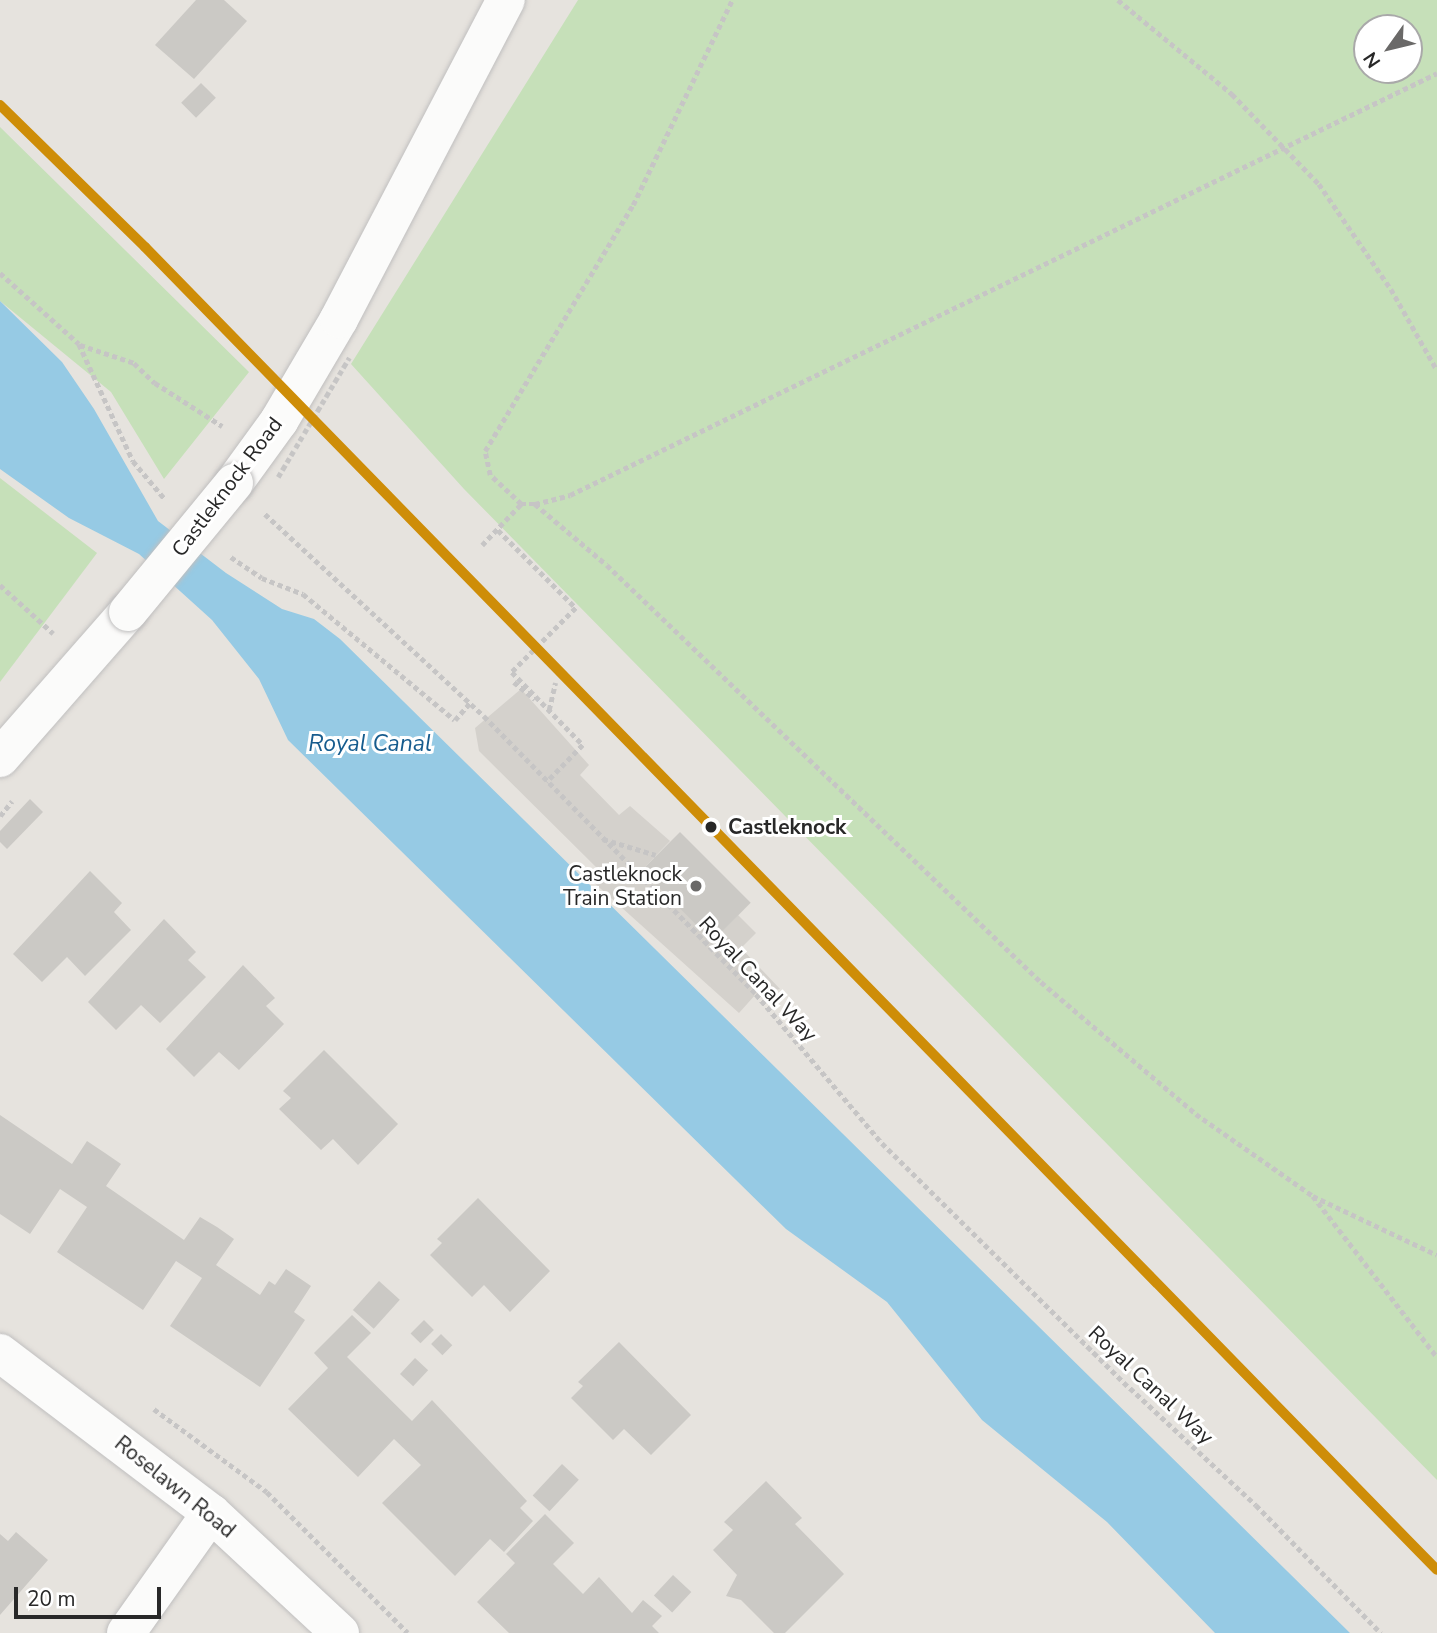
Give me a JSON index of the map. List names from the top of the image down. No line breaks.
{"streets":{"main road":["Castleknock Road","Roselawn Road"],"path":["Royal Canal Way"]},"water":["Royal Canal"],"places":["Castleknock","Castleknock Train Station"],"scale_bar":"20 m","north":"bottom left"}
